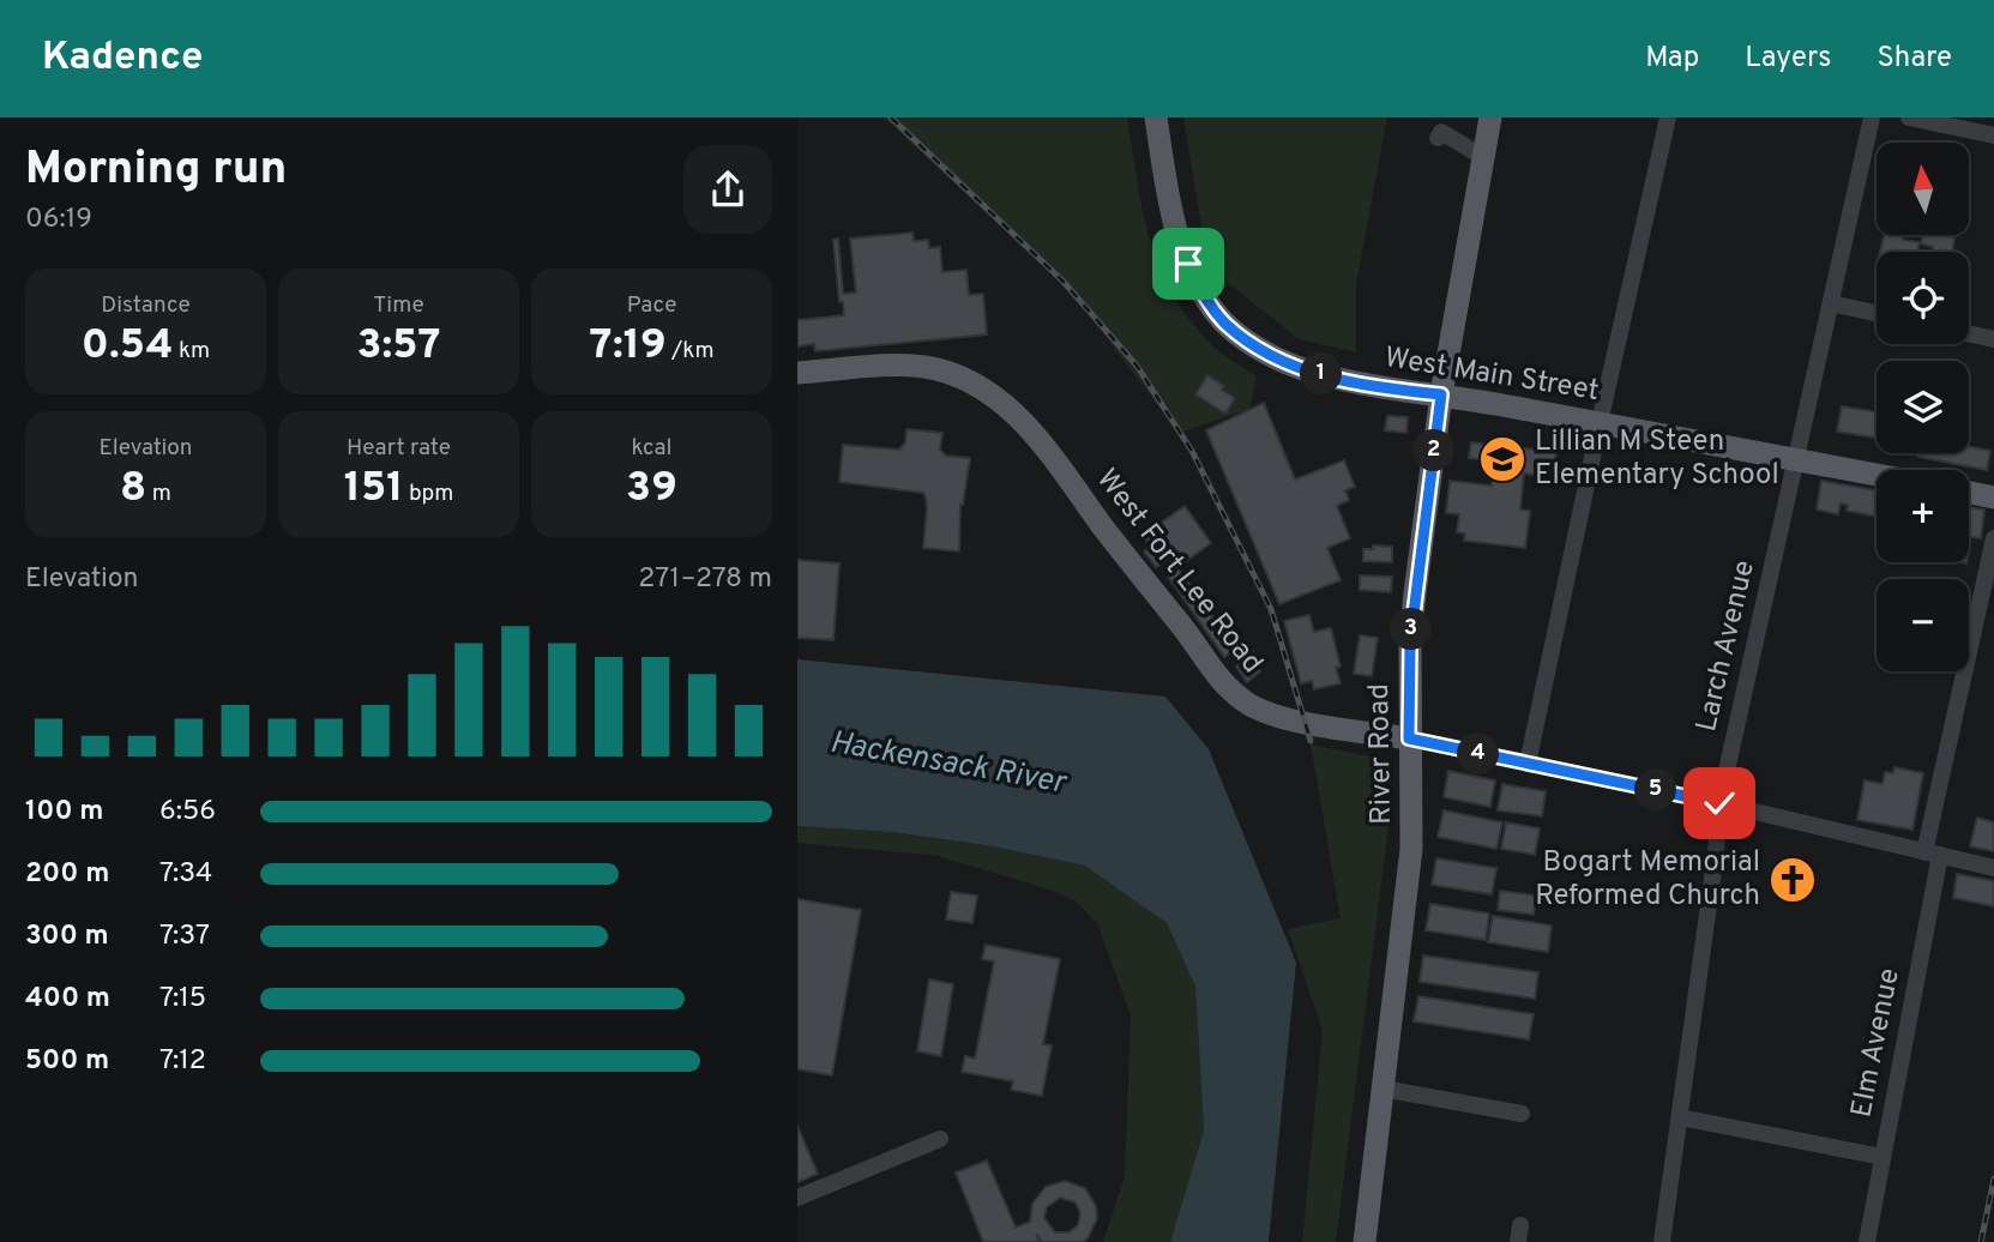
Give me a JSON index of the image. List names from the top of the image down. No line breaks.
{"streets":{"main road":["West Main Street","West Fort Lee Road","River Road"],"street":["Larch Avenue","Elm Avenue"]},"crossings":[["West Main Street","Larch Avenue"],["West Main Street","River Road"],["West Fort Lee Road","Larch Avenue"],["West Fort Lee Road","River Road"],["West Fort Lee Road","Elm Avenue"]],"water":["Hackensack River"],"places":{"school or university":["Lillian M Steen Elementary School"],"church":["Bogart Memorial Reformed Church"]},"north":"top","page":{"header":"Kadence","nav":["Map","Layers","Share"],"heading":["Morning run","06:19"],"map_buttons":["+","−"],"stats":[["Distance","0.54 km"],["Time","3:57"],["Pace","7:19 /km"],["Elevation","8 m"],["Heart rate","151 bpm"],["kcal","39"]],"pins":["1","2","3","4","5"],"chart":["Elevation","271–278 m"],"list":[{"name":"100 m","note":"6:56"},{"name":"200 m","note":"7:34"},{"name":"300 m","note":"7:37"},{"name":"400 m","note":"7:15"},{"name":"500 m","note":"7:12"}]}}
